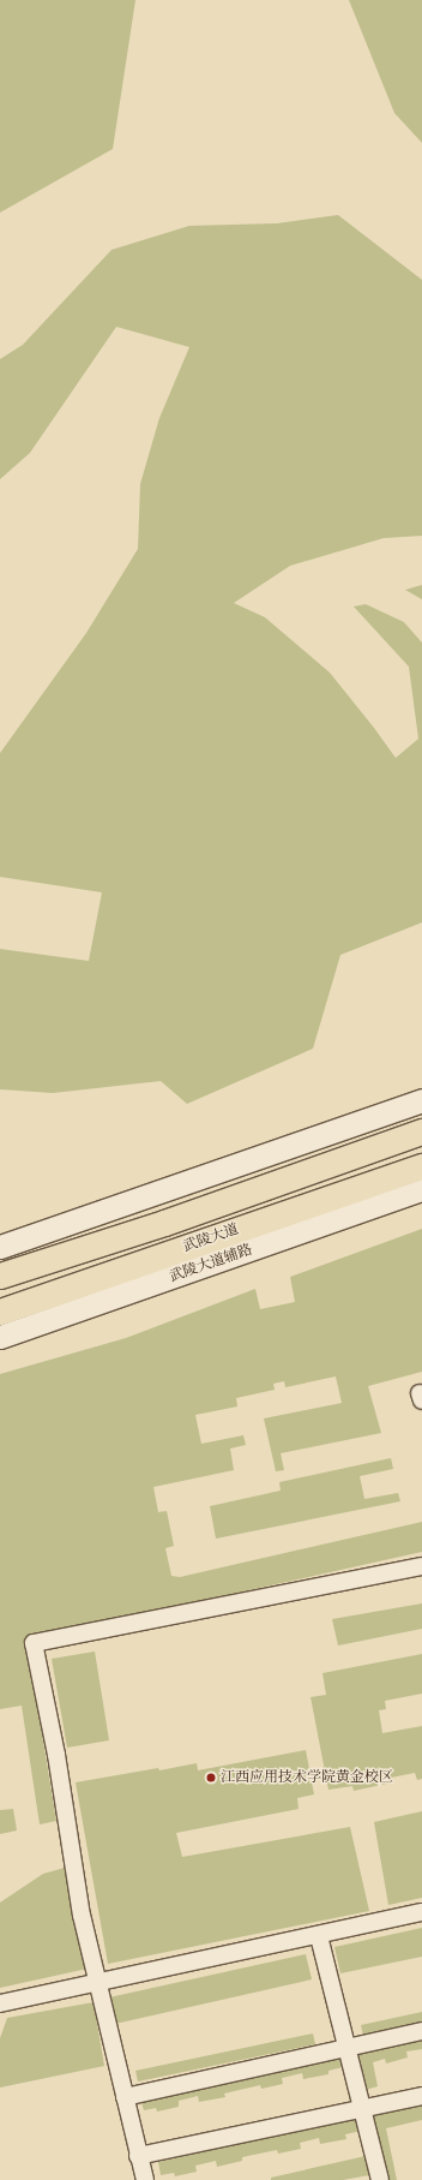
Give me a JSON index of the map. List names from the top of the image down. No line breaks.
{"streets":{"main road":["武陵大道"],"street":["武陵大道辅路"]},"places":["江西应用技术学院黄金校区"]}
